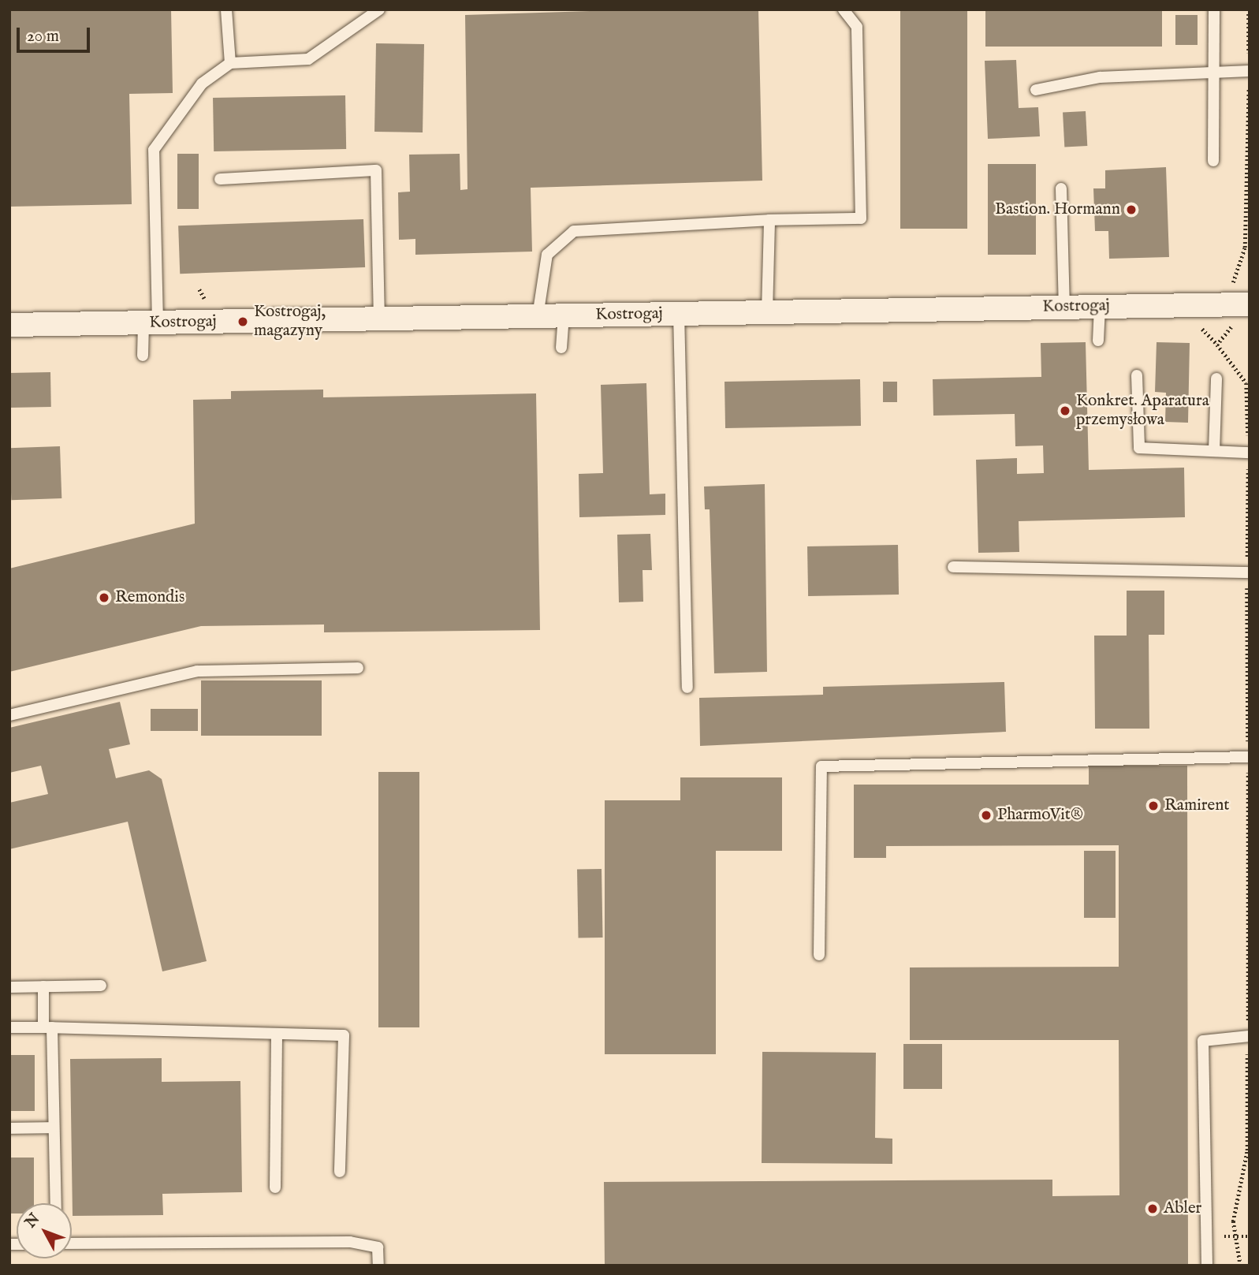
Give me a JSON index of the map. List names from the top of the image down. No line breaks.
{"streets":{"street":["Kostrogaj"]},"places":["Bastion. Hormann","Kostrogaj, magazyny","Konkret. Aparatura przemysłowa","Remondis","Ramirent","PharmoVit®","Abler"],"scale_bar":"20 m","north":"top left"}
